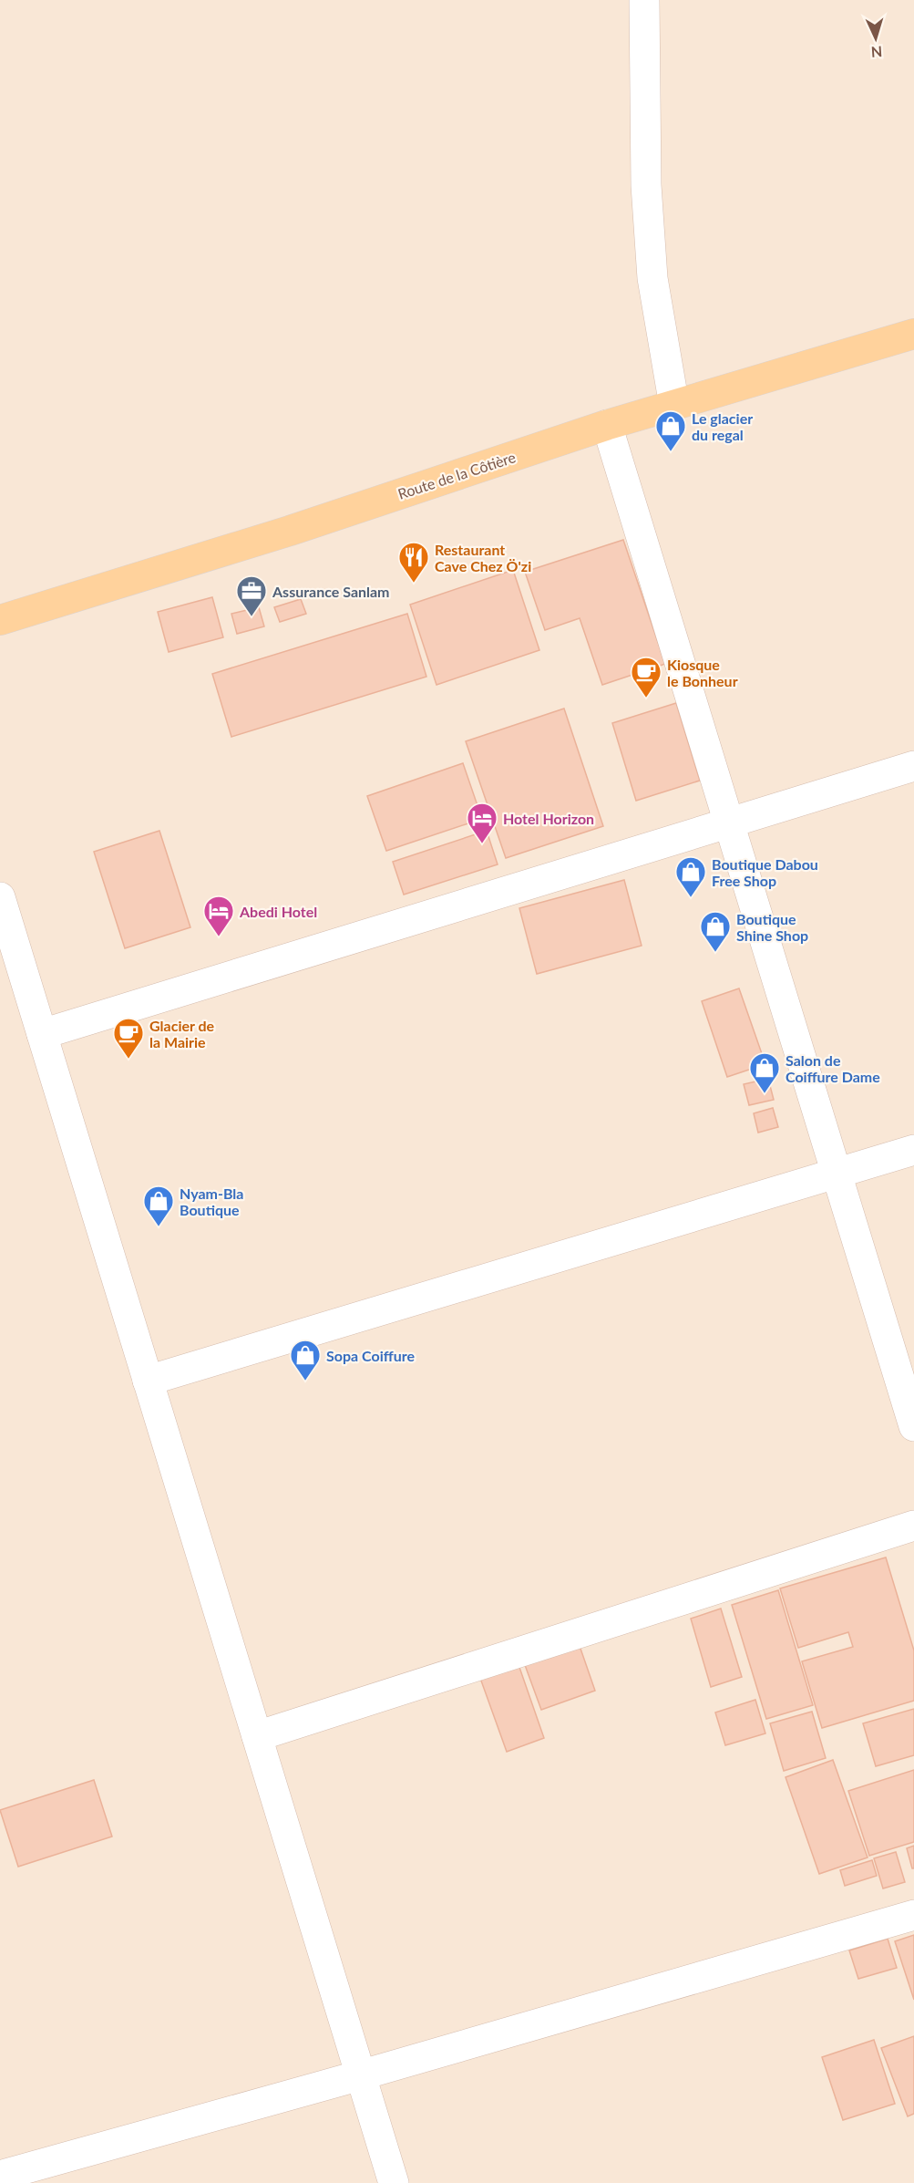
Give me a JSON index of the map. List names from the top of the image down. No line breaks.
{"streets":{"main road":["Route de la Côtière"]},"places":{"shop":["Le glacier du regal","Boutique Dabou Free Shop","Boutique Shine Shop","Salon de Coiffure Dame","Nyam-Bla Boutique","Sopa Coiffure"],"restaurant":["Restaurant Cave Chez Ö'zi"],"office":["Assurance Sanlam"],"cafe":["Kiosque le Bonheur","Glacier de la Mairie"],"hotel":["Hotel Horizon","Abedi Hotel"]},"north":"bottom"}
